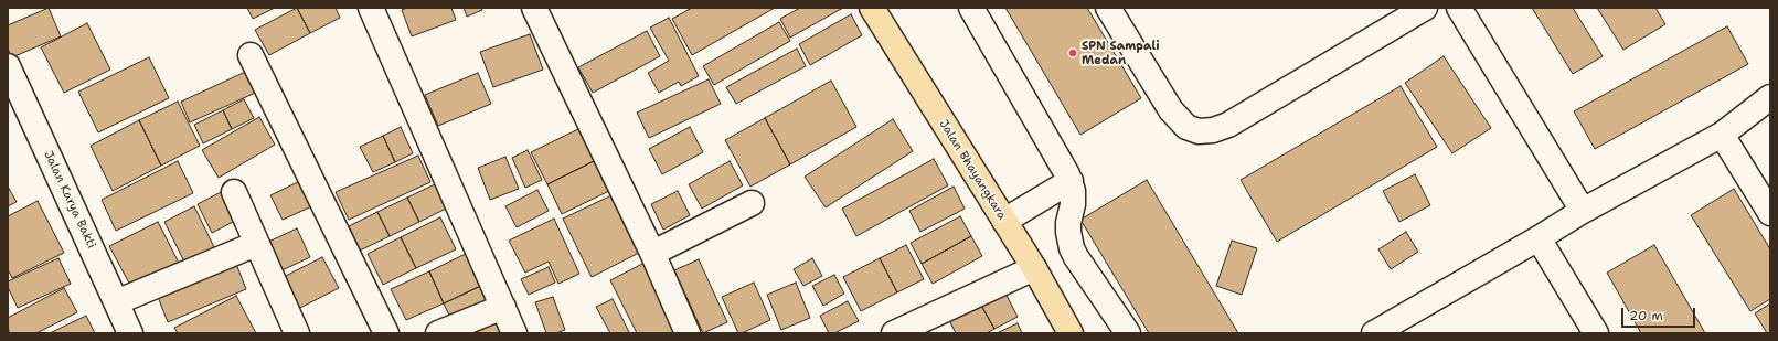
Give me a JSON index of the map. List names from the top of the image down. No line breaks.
{"streets":{"main road":["Jalan Bhayangkara"],"street":["Jalan Karya Bakti"]},"places":["SPN Sampali Medan"],"scale_bar":"20 m"}
